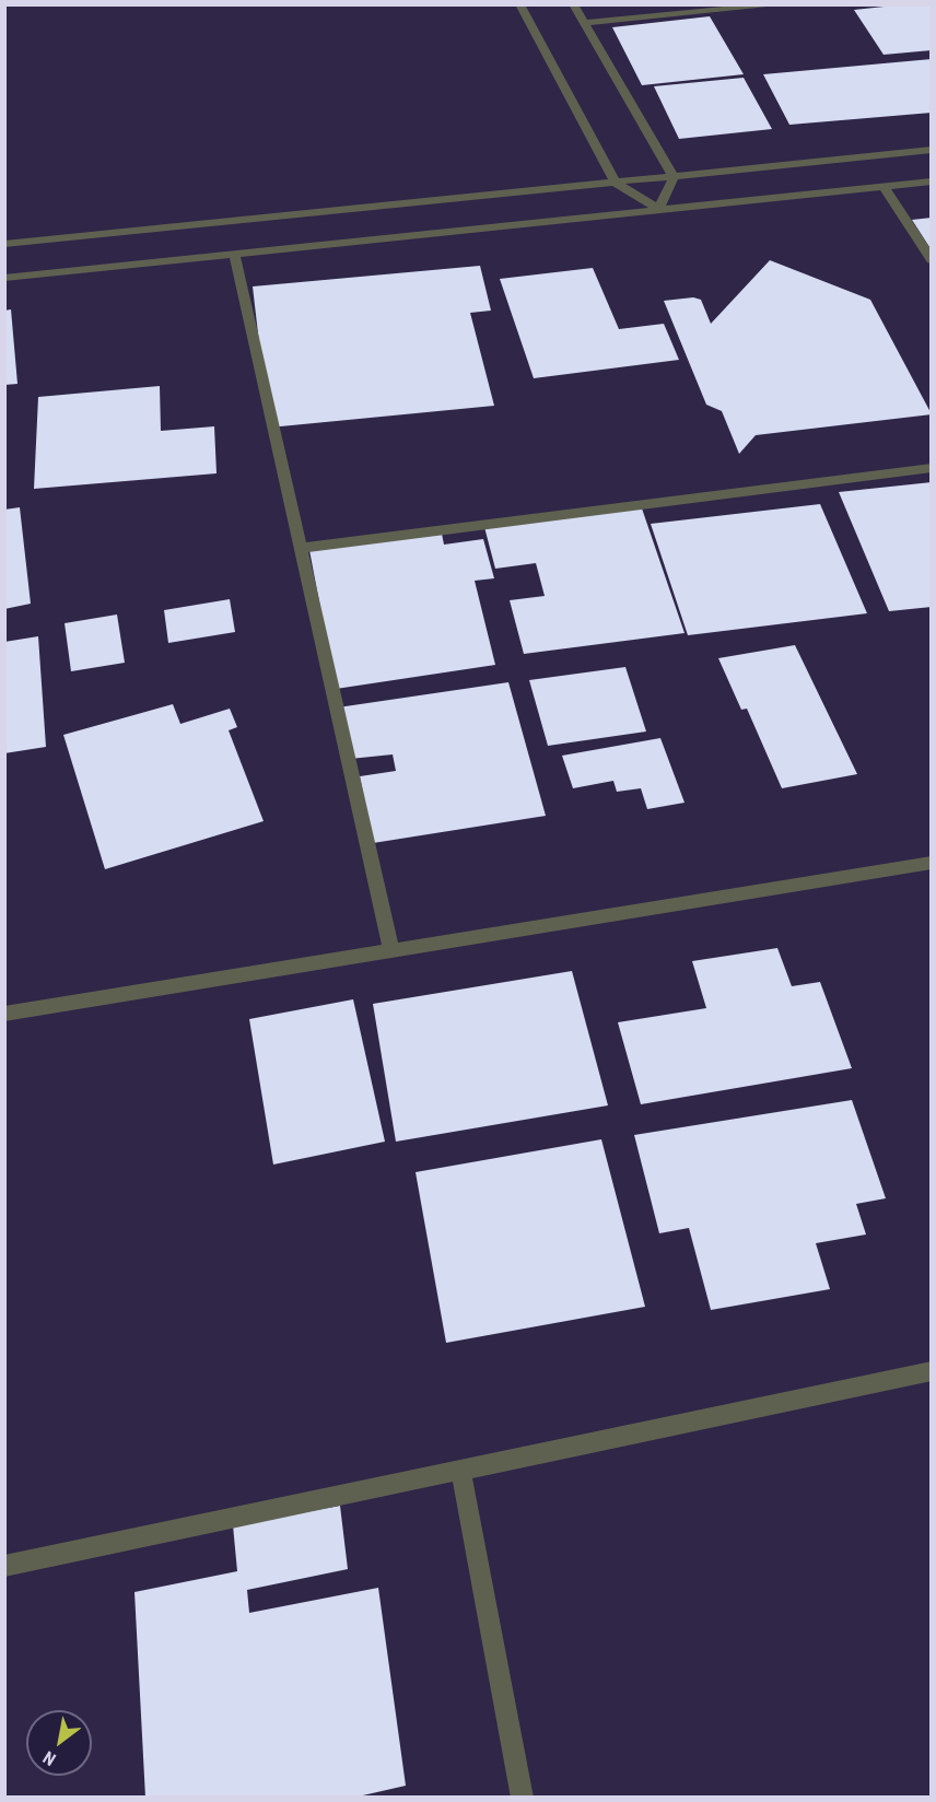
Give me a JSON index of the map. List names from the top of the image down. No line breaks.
{"north":"bottom left"}
